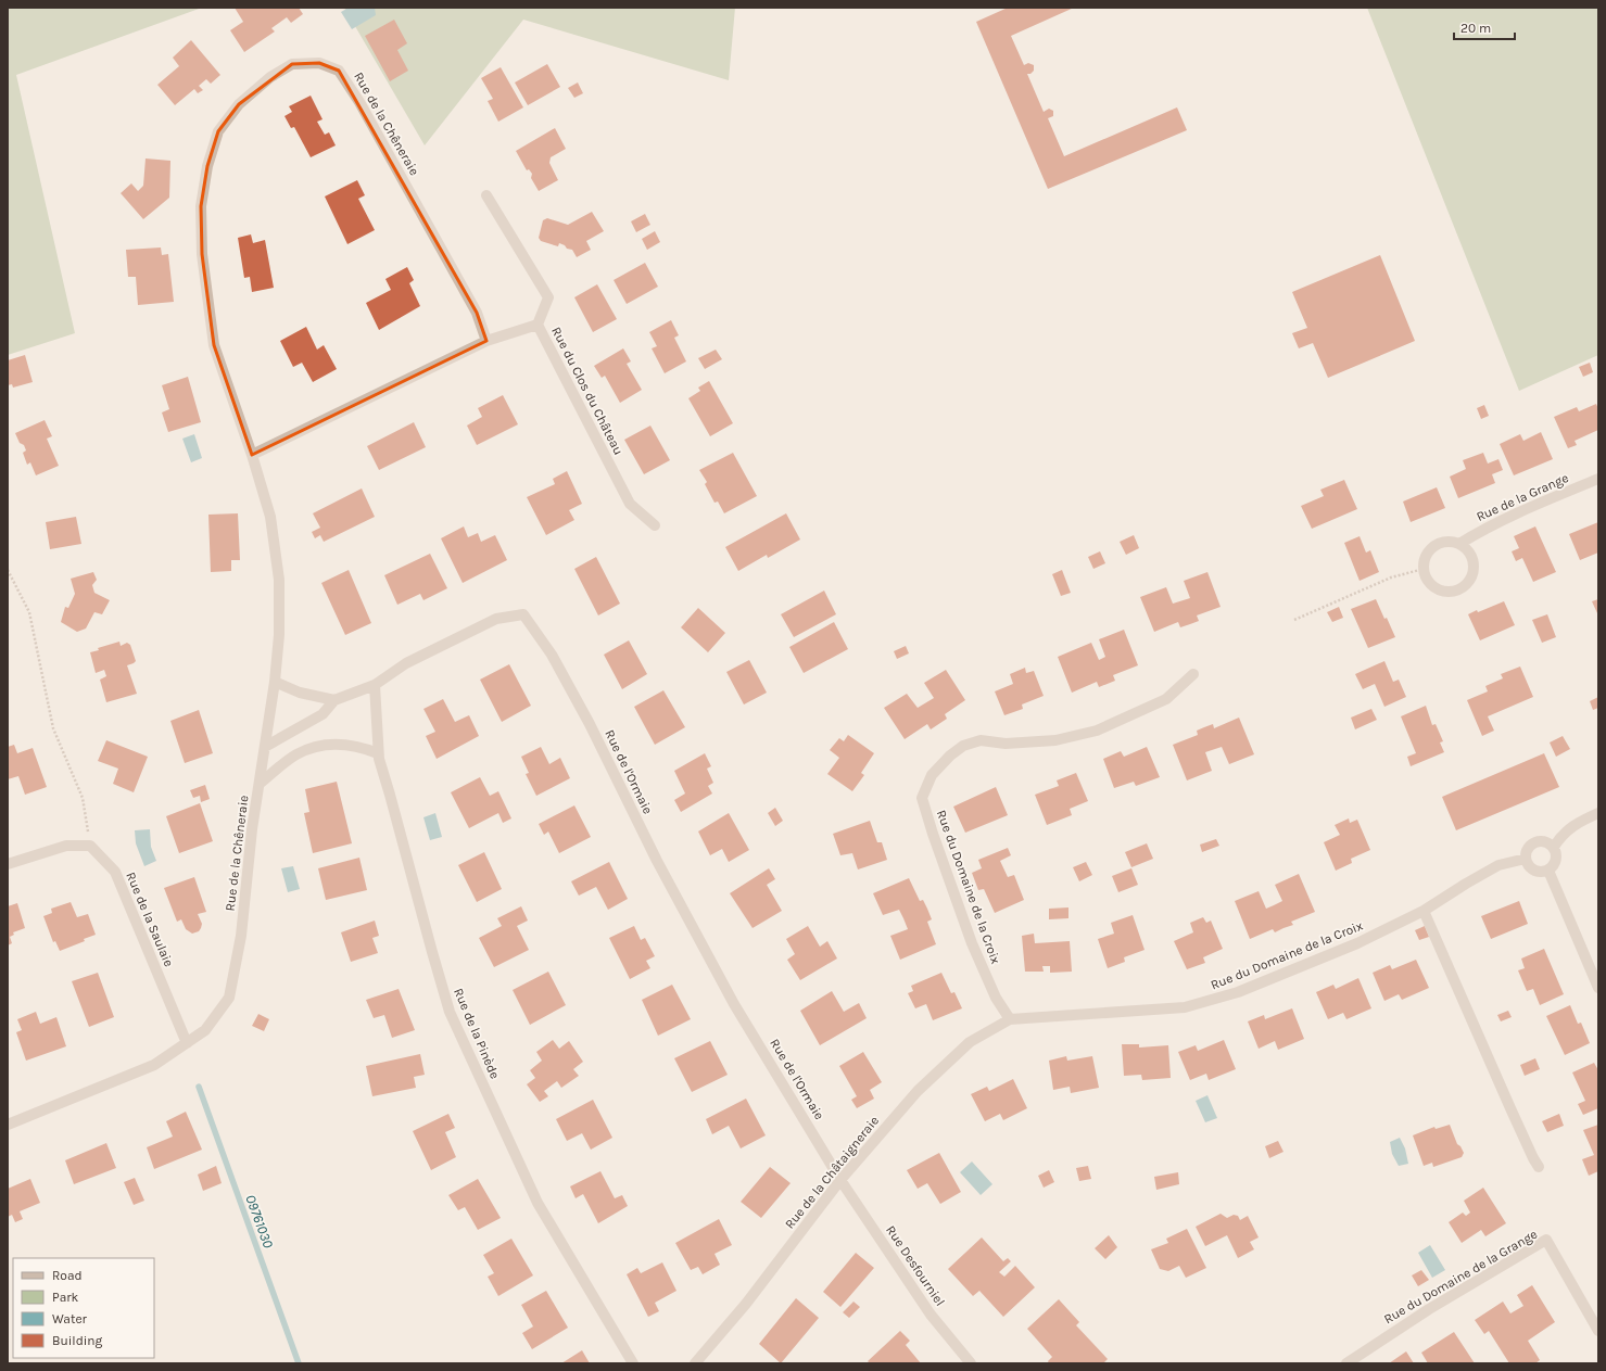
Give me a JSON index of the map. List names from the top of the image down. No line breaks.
{"streets":{"street":["Rue de la Chêneraie","Rue du Clos du Château","Rue de la Grange","Rue de l'Ormaie","Rue du Domaine de la Croix","Rue de la Saulaie","Rue de la Pinède","Rue de la Châtaigneraie","Rue Desfourniel","Rue du Domaine de la Grange"]},"crossings":[["Rue de la Chêneraie","Rue de la Saulaie"],["Rue de l'Ormaie","Rue de la Pinède"],["Rue de l'Ormaie","Rue de la Châtaigneraie"],["Rue de l'Ormaie","Rue Desfourniel"],["Rue du Domaine de la Croix","Rue de la Châtaigneraie"],["Rue de la Châtaigneraie","Rue Desfourniel"]],"water":["O9761030"],"legend":["Road","Park","Water","Building"],"scale_bar":"20 m"}
